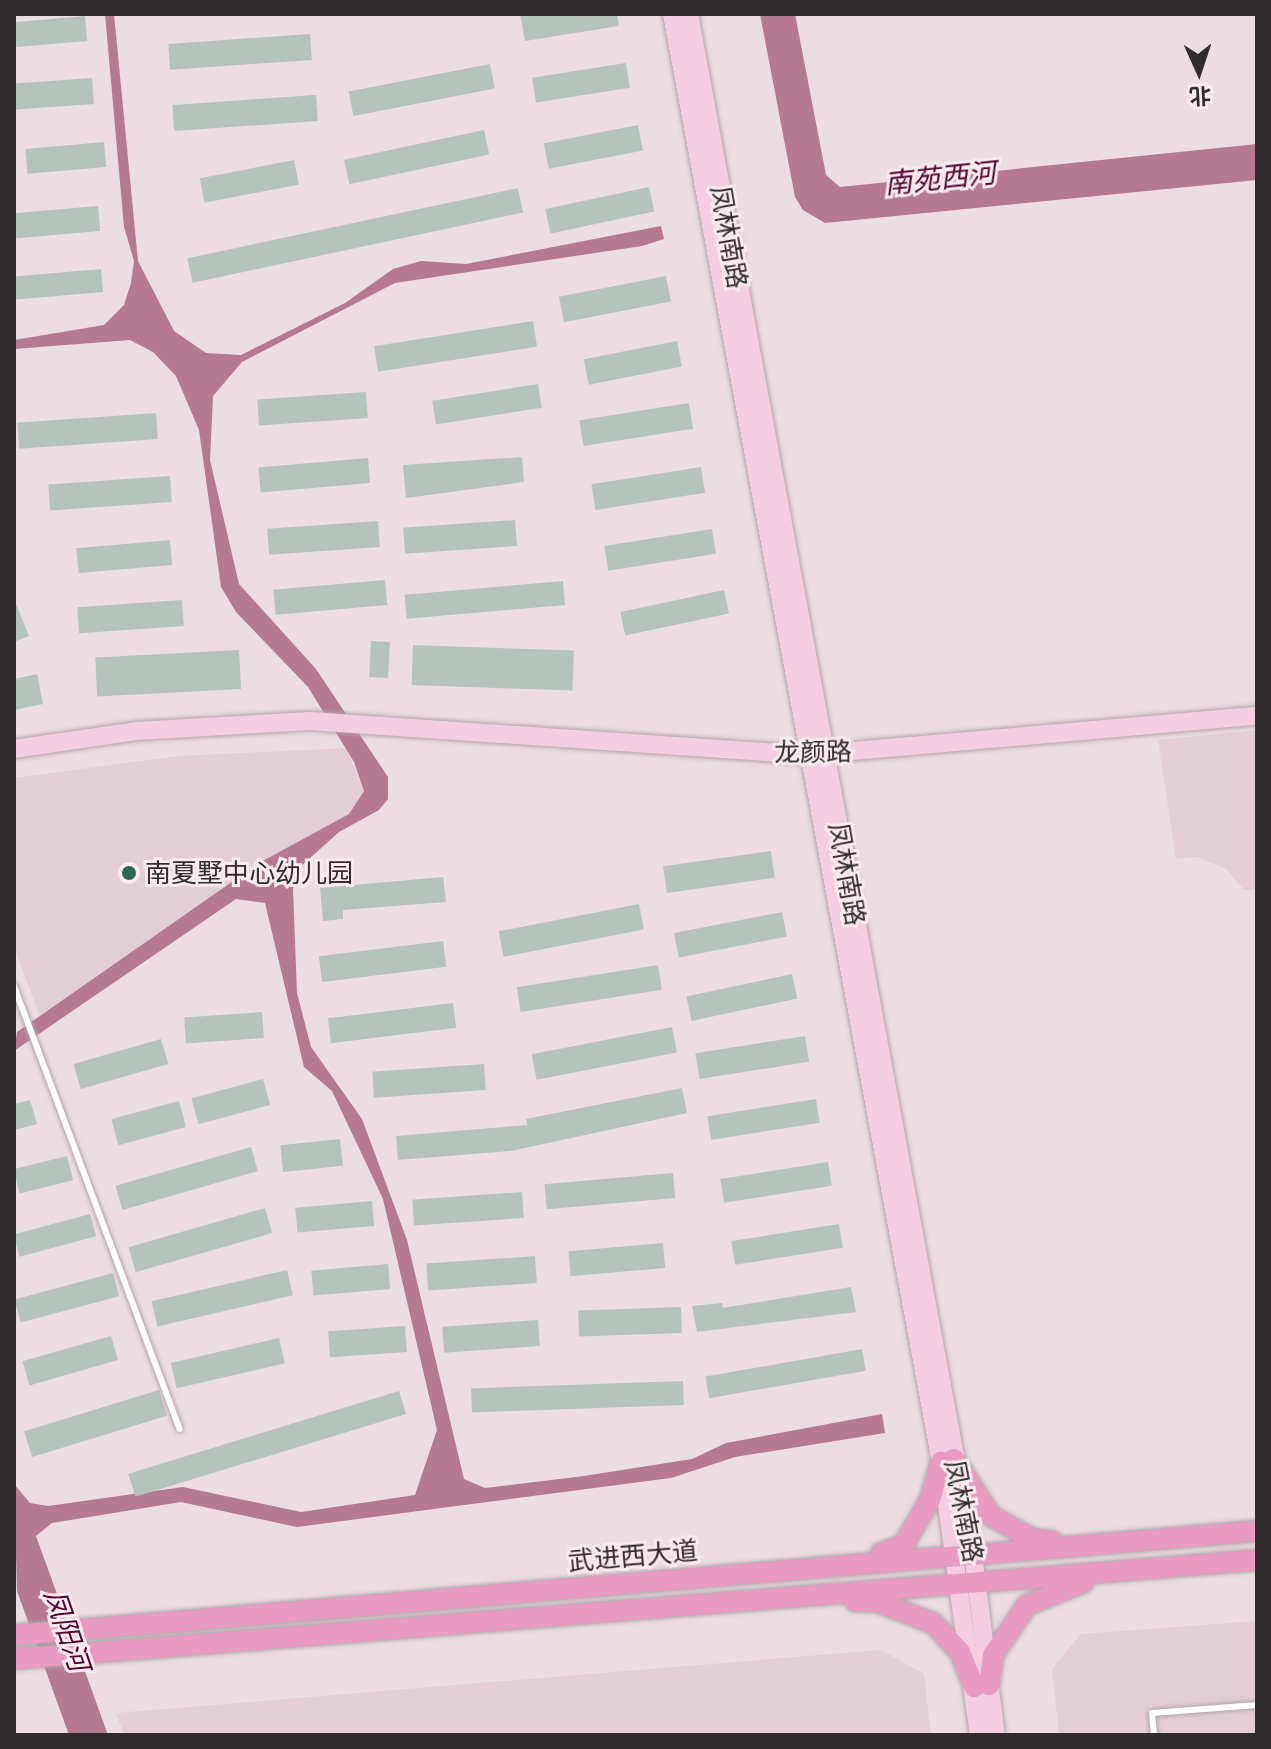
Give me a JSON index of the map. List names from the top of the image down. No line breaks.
{"streets":{"main road":["凤林南路","龙颜路","武进西大道"]},"crossings":[["凤林南路","龙颜路"],["凤林南路","武进西大道"]],"water":["南苑西河","凤阳河"],"places":["南夏墅中心幼儿园"],"north":"bottom"}
